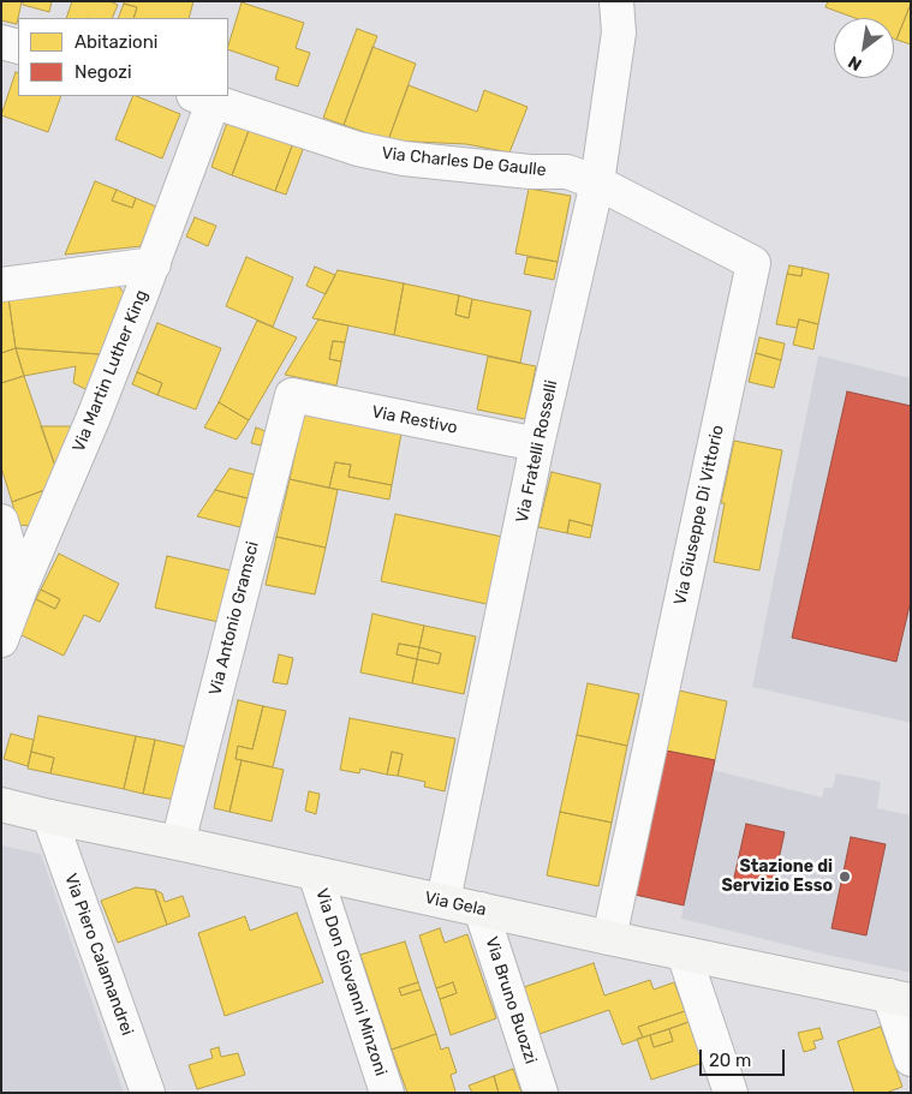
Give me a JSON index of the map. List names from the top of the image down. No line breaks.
{"streets":{"main road":["Via Gela"],"street":["Via Charles De Gaulle","Via Martin Luther King","Via Restivo","Via Fratelli Rosselli","Via Giuseppe Di Vittorio","Via Antonio Gramsci","Via Piero Calamandrei","Via Don Giovanni Minzoni","Via Bruno Buozzi"]},"crossings":[["Via Charles De Gaulle","Via Martin Luther King"],["Via Charles De Gaulle","Via Fratelli Rosselli"],["Via Charles De Gaulle","Via Giuseppe Di Vittorio"],["Via Restivo","Via Fratelli Rosselli"],["Via Restivo","Via Antonio Gramsci"],["Via Fratelli Rosselli","Via Giuseppe Di Vittorio"],["Via Fratelli Rosselli","Via Gela"],["Via Giuseppe Di Vittorio","Via Gela"],["Via Antonio Gramsci","Via Gela"],["Via Gela","Via Piero Calamandrei"],["Via Gela","Via Don Giovanni Minzoni"],["Via Gela","Via Bruno Buozzi"]],"places":["Stazione di Servizio Esso"],"legend":["Abitazioni","Negozi"],"scale_bar":"20 m","north":"bottom left"}
